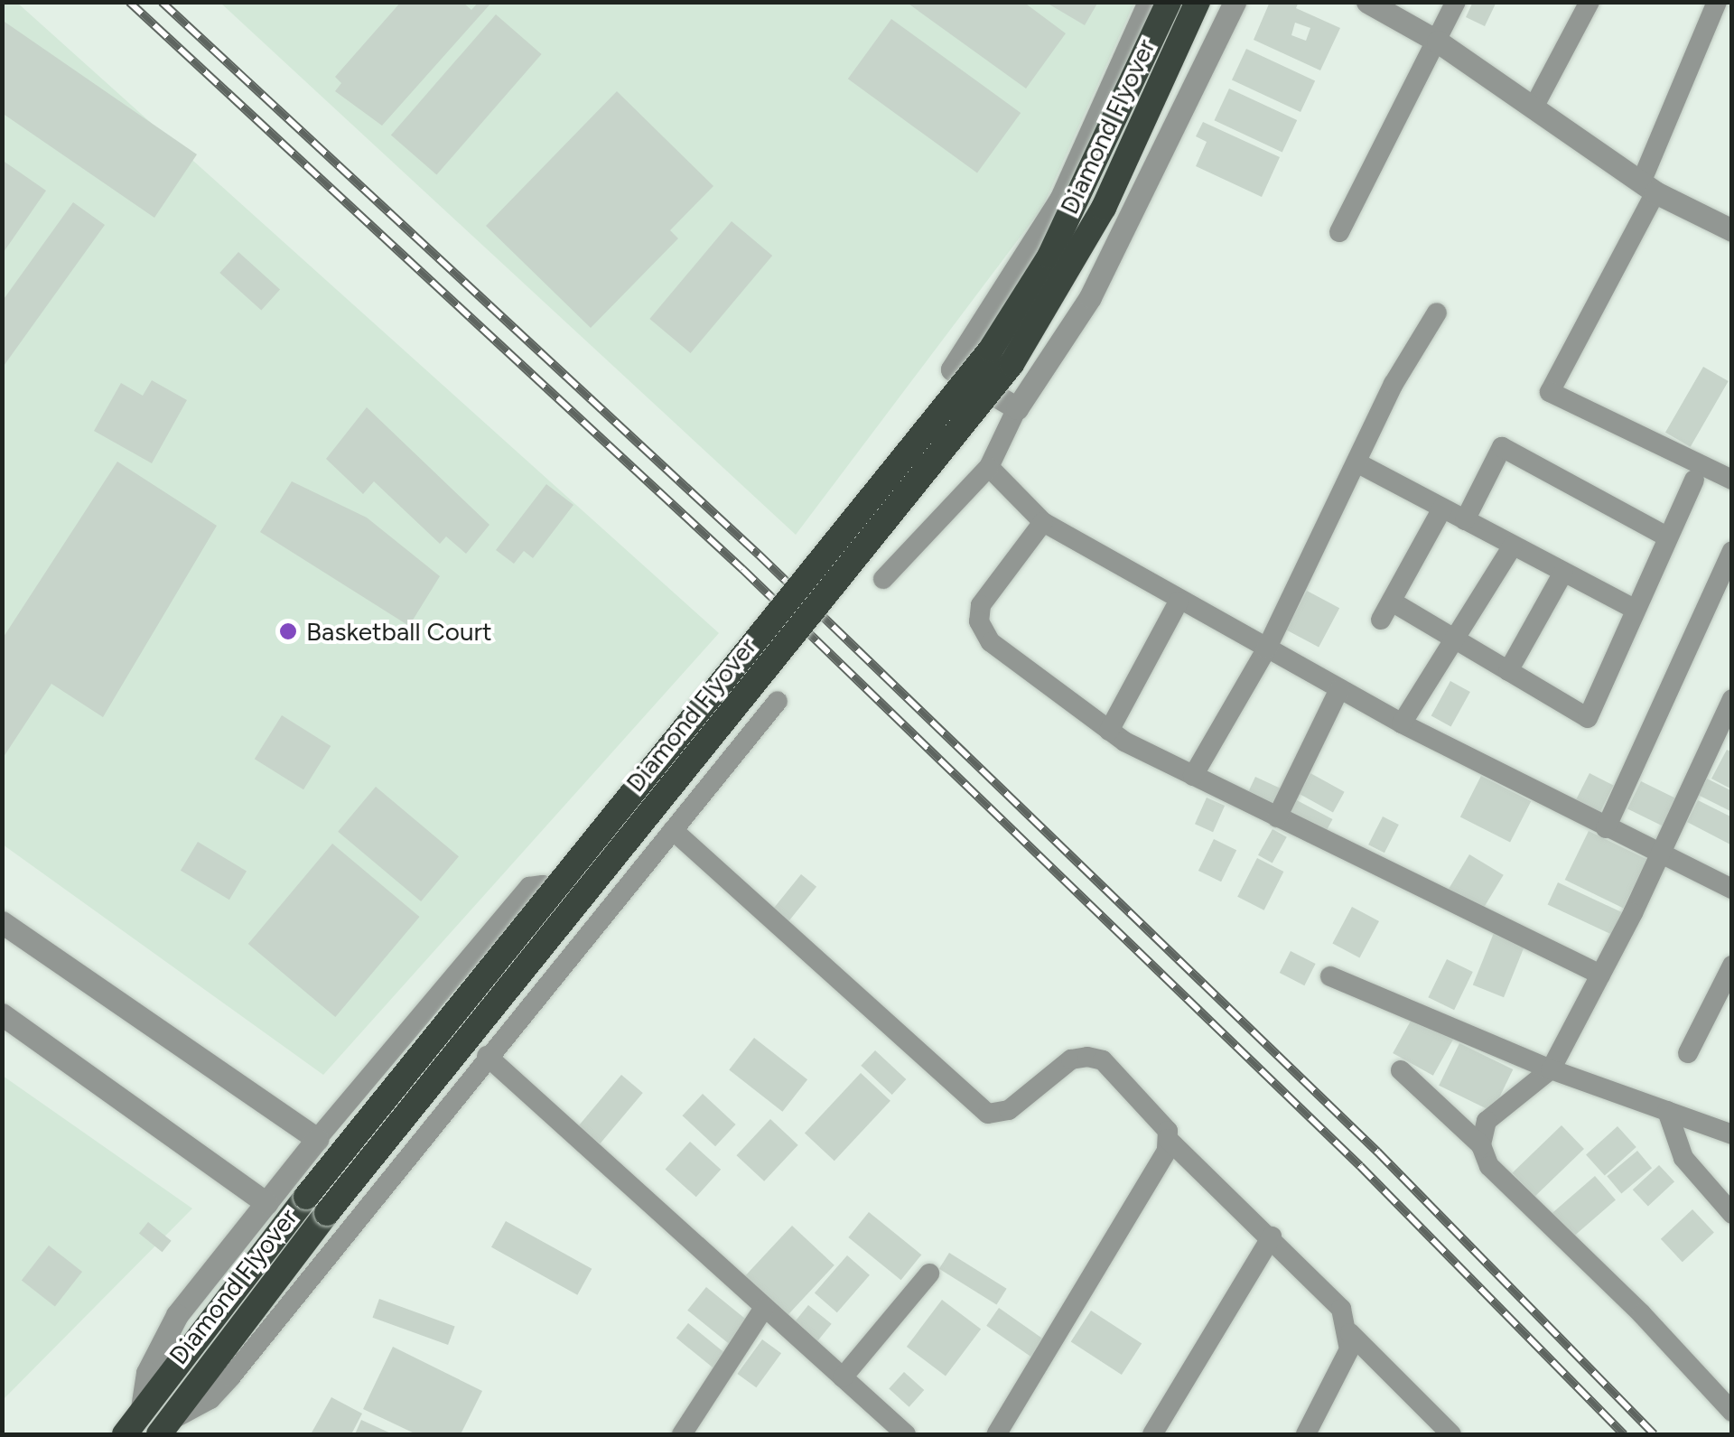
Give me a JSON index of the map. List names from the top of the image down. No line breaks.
{"streets":{"highway":["Diamond Flyover"]},"places":["Basketball Court"]}
